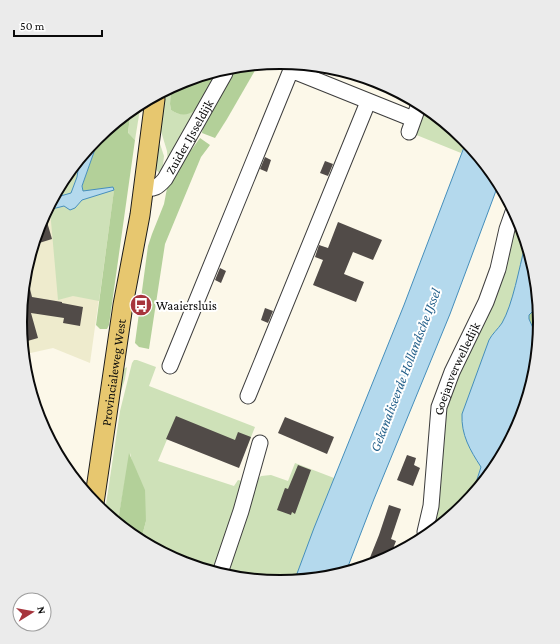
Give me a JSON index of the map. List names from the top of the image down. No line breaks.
{"streets":{"main road":["Provincialeweg West"],"street":["Zuider IJsseldijk","Goejanverwelledijk"]},"crossings":[["Zuider IJsseldijk","Provincialeweg West"]],"water":["Gekanaliseerde Hollandsche IJssel"],"places":{"bus stop":["Waaiersluis"]},"scale_bar":"50 m","north":"right"}
